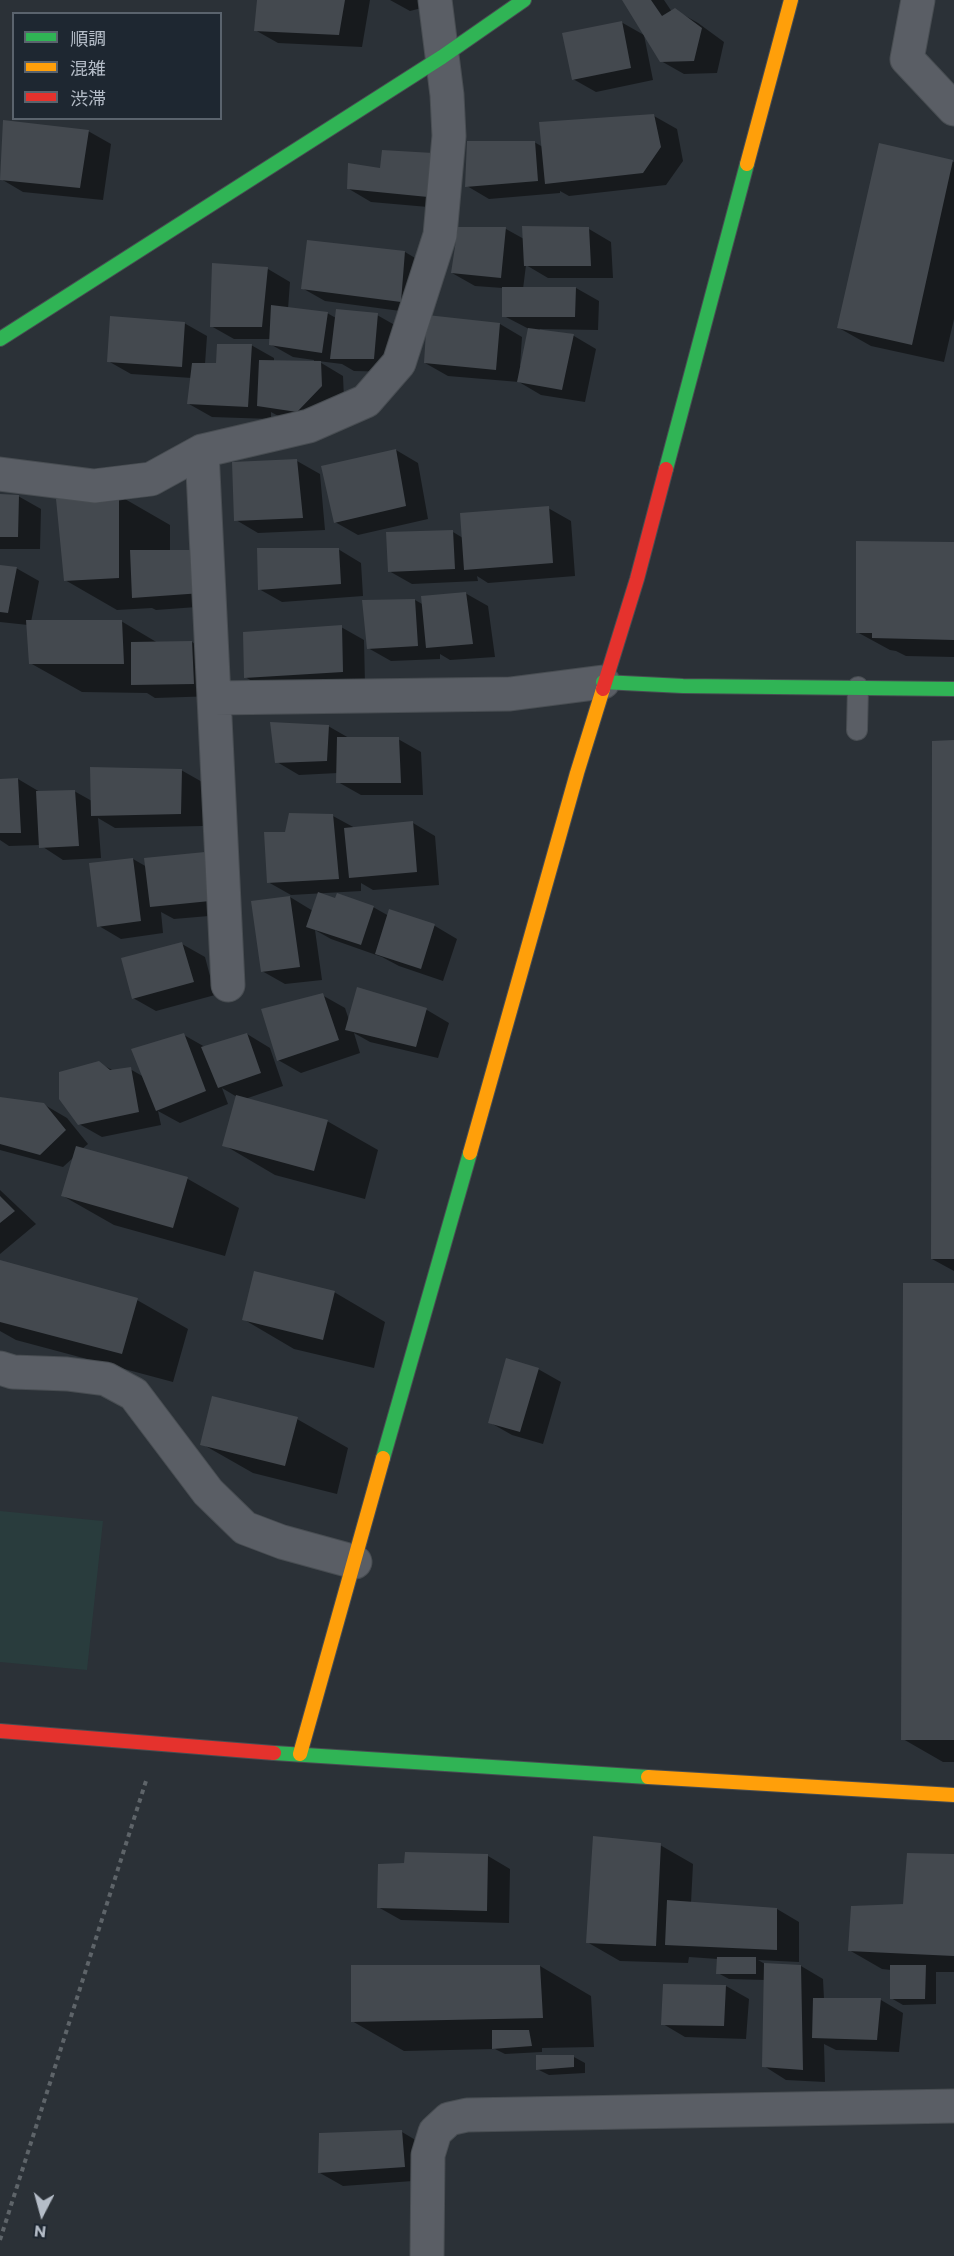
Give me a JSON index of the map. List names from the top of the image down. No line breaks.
{"legend":["順調","混雑","渋滞"],"north":"bottom"}
